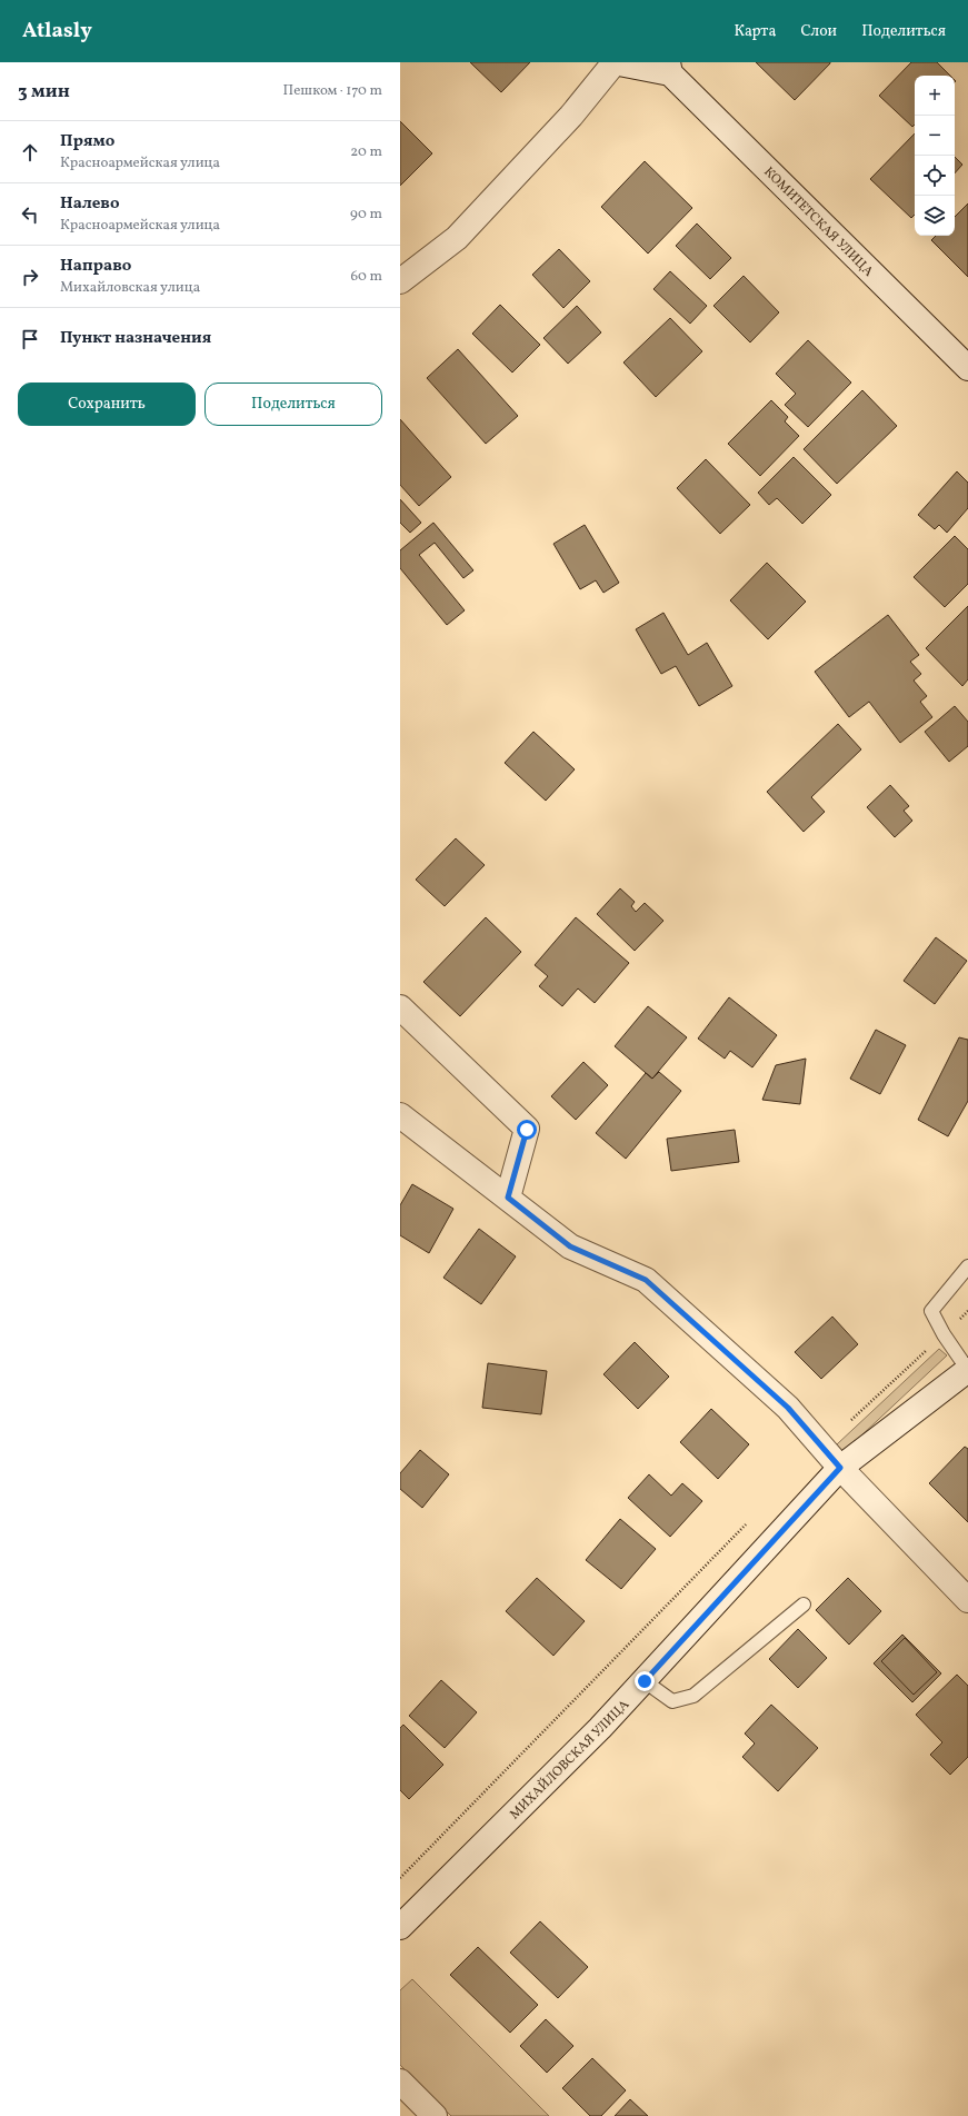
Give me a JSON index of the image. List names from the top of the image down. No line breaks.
{"streets":{"street":["КОМИТЕТСКАЯ УЛИЦА","МИХАЙЛОВСКАЯ УЛИЦА"]},"page":{"header":"Atlasly","nav":["Карта","Слои","Поделиться"],"heading":["3 мин","Пешком · 170 m"],"map_buttons":["+","−"],"list":[["Прямо","Красноармейская улица","20 m"],["Налево","Красноармейская улица","90 m"],["Направо","Михайловская улица","60 m"],"Пункт назначения"],"buttons":["Сохранить","Поделиться"]}}
